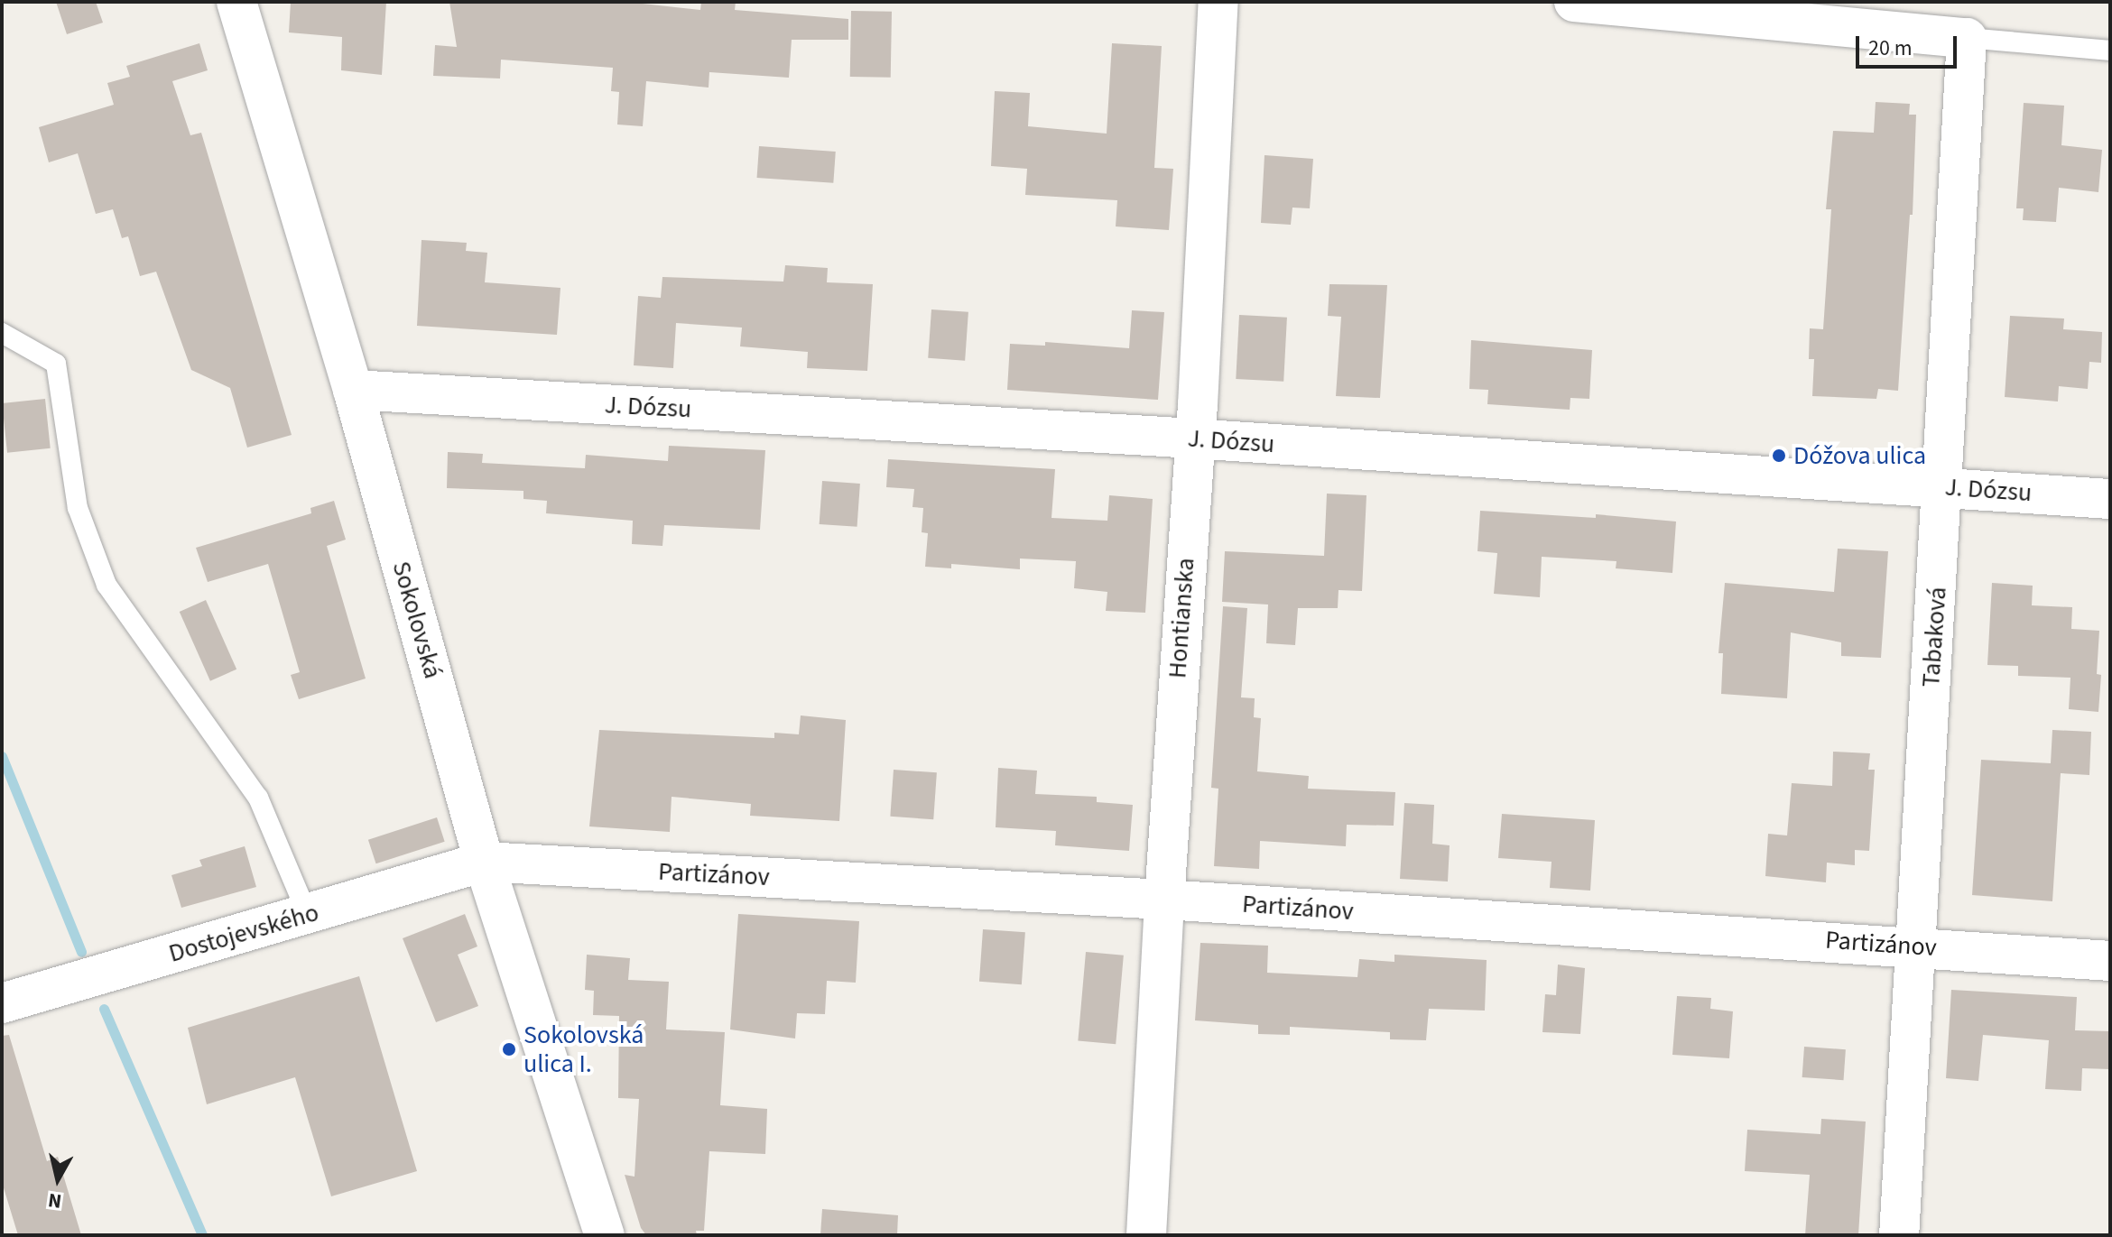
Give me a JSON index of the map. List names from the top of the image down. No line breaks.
{"streets":{"street":["J. Dózsu","Hontianska","Sokolovská","Tabaková","Partizánov","Dostojevského"]},"crossings":[["J. Dózsu","Hontianska"],["J. Dózsu","Sokolovská"],["J. Dózsu","Tabaková"],["Hontianska","Partizánov"],["Sokolovská","Partizánov"],["Sokolovská","Dostojevského"],["Tabaková","Partizánov"],["Partizánov","Dostojevského"]],"places":["Dóžova ulica","Sokolovská ulica I."],"scale_bar":"20 m","north":"bottom"}
